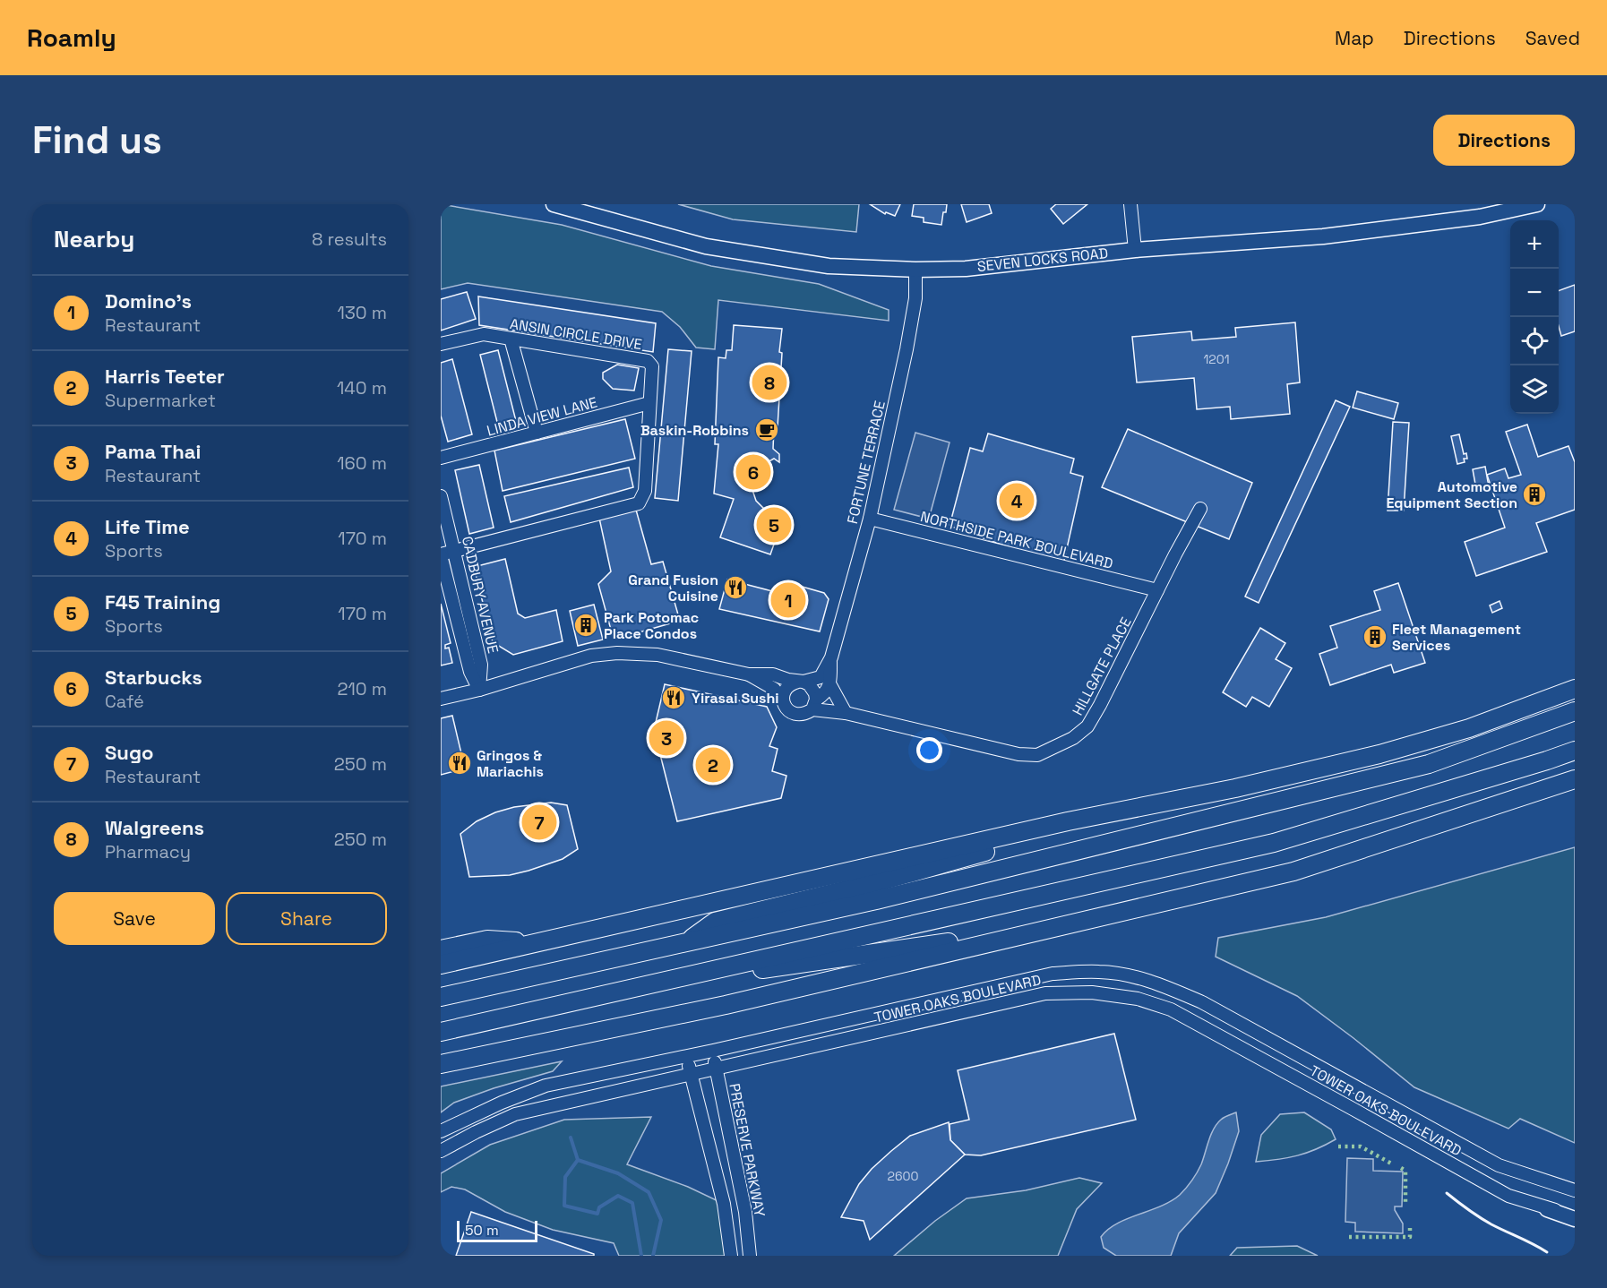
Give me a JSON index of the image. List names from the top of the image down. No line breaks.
{"streets":{"main road":["SEVEN LOCKS ROAD"],"street":["ANSIN CIRCLE DRIVE","LINDA VIEW LANE","FORTUNE TERRACE","NORTHSIDE PARK BOULEVARD","CADBURY AVENUE","HILLGATE PLACE","TOWER OAKS BOULEVARD","PRESERVE PARKWAY"]},"crossings":[["SEVEN LOCKS ROAD","FORTUNE TERRACE"],["ANSIN CIRCLE DRIVE","LINDA VIEW LANE"],["ANSIN CIRCLE DRIVE","CADBURY AVENUE"],["FORTUNE TERRACE","NORTHSIDE PARK BOULEVARD"],["FORTUNE TERRACE","HILLGATE PLACE"],["NORTHSIDE PARK BOULEVARD","HILLGATE PLACE"],["TOWER OAKS BOULEVARD","PRESERVE PARKWAY"]],"places":{"cafe":["Baskin-Robbins"],"building":["Automotive Equipment Section","Park Potomac Place Condos","Fleet Management Services"],"restaurant":["Grand Fusion Cuisine","Yirasai Sushi","Gringos & Mariachis"]},"house_numbers":["1201","2600"],"scale_bar":"50 m","page":{"header":"Roamly","nav":["Map","Directions","Saved"],"buttons":["Directions",["Save","Share"]],"title":"Find us","heading":["Nearby","8 results"],"map_buttons":["+","−"],"list":[{"mark":"1","name":"Domino's","note":"Restaurant","value":"130 m"},{"mark":"2","name":"Harris Teeter","note":"Supermarket","value":"140 m"},{"mark":"3","name":"Pama Thai","note":"Restaurant","value":"160 m"},{"mark":"4","name":"Life Time","note":"Sports","value":"170 m"},{"mark":"5","name":"F45 Training","note":"Sports","value":"170 m"},{"mark":"6","name":"Starbucks","note":"Café","value":"210 m"},{"mark":"7","name":"Sugo","note":"Restaurant","value":"250 m"},{"mark":"8","name":"Walgreens","note":"Pharmacy","value":"250 m"}],"pins":["8","6","4","5","1","3","2","7"],"scale":"50 m"}}
